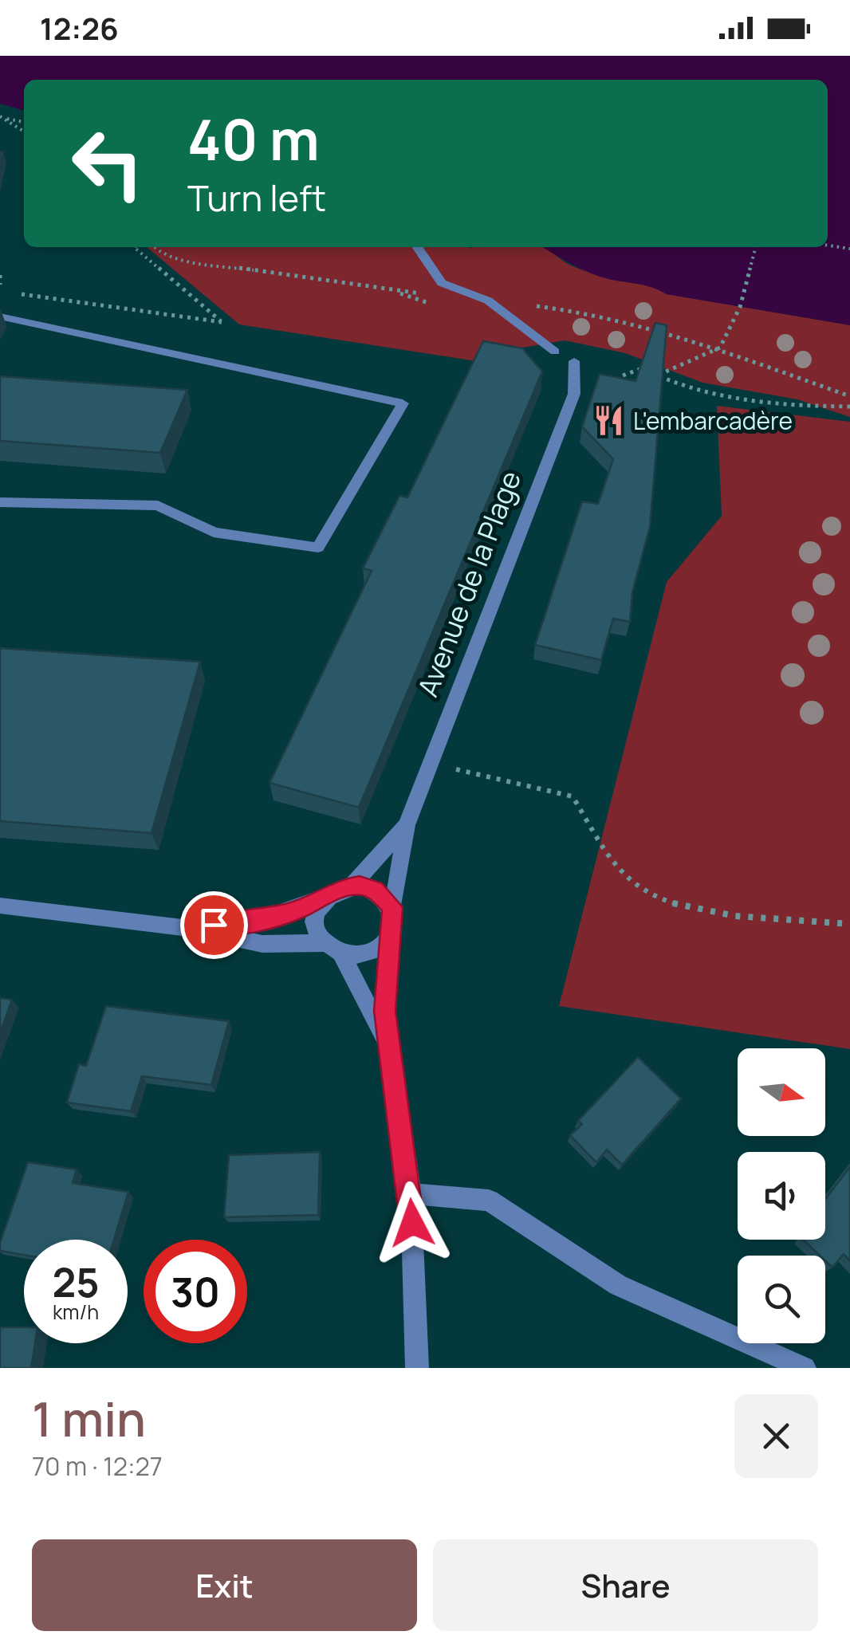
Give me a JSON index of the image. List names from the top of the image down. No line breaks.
{"streets":{"street":["Avenue de la Plage"]},"places":{"restaurant":["L'embarcadère"]},"north":"right","page":{"status":"12:26","turn":["40 m","Turn left"],"speed":"25 km/h","limit":"30","heading":["1 min","70 m · 12:27"],"buttons":["Exit","Share"]}}
